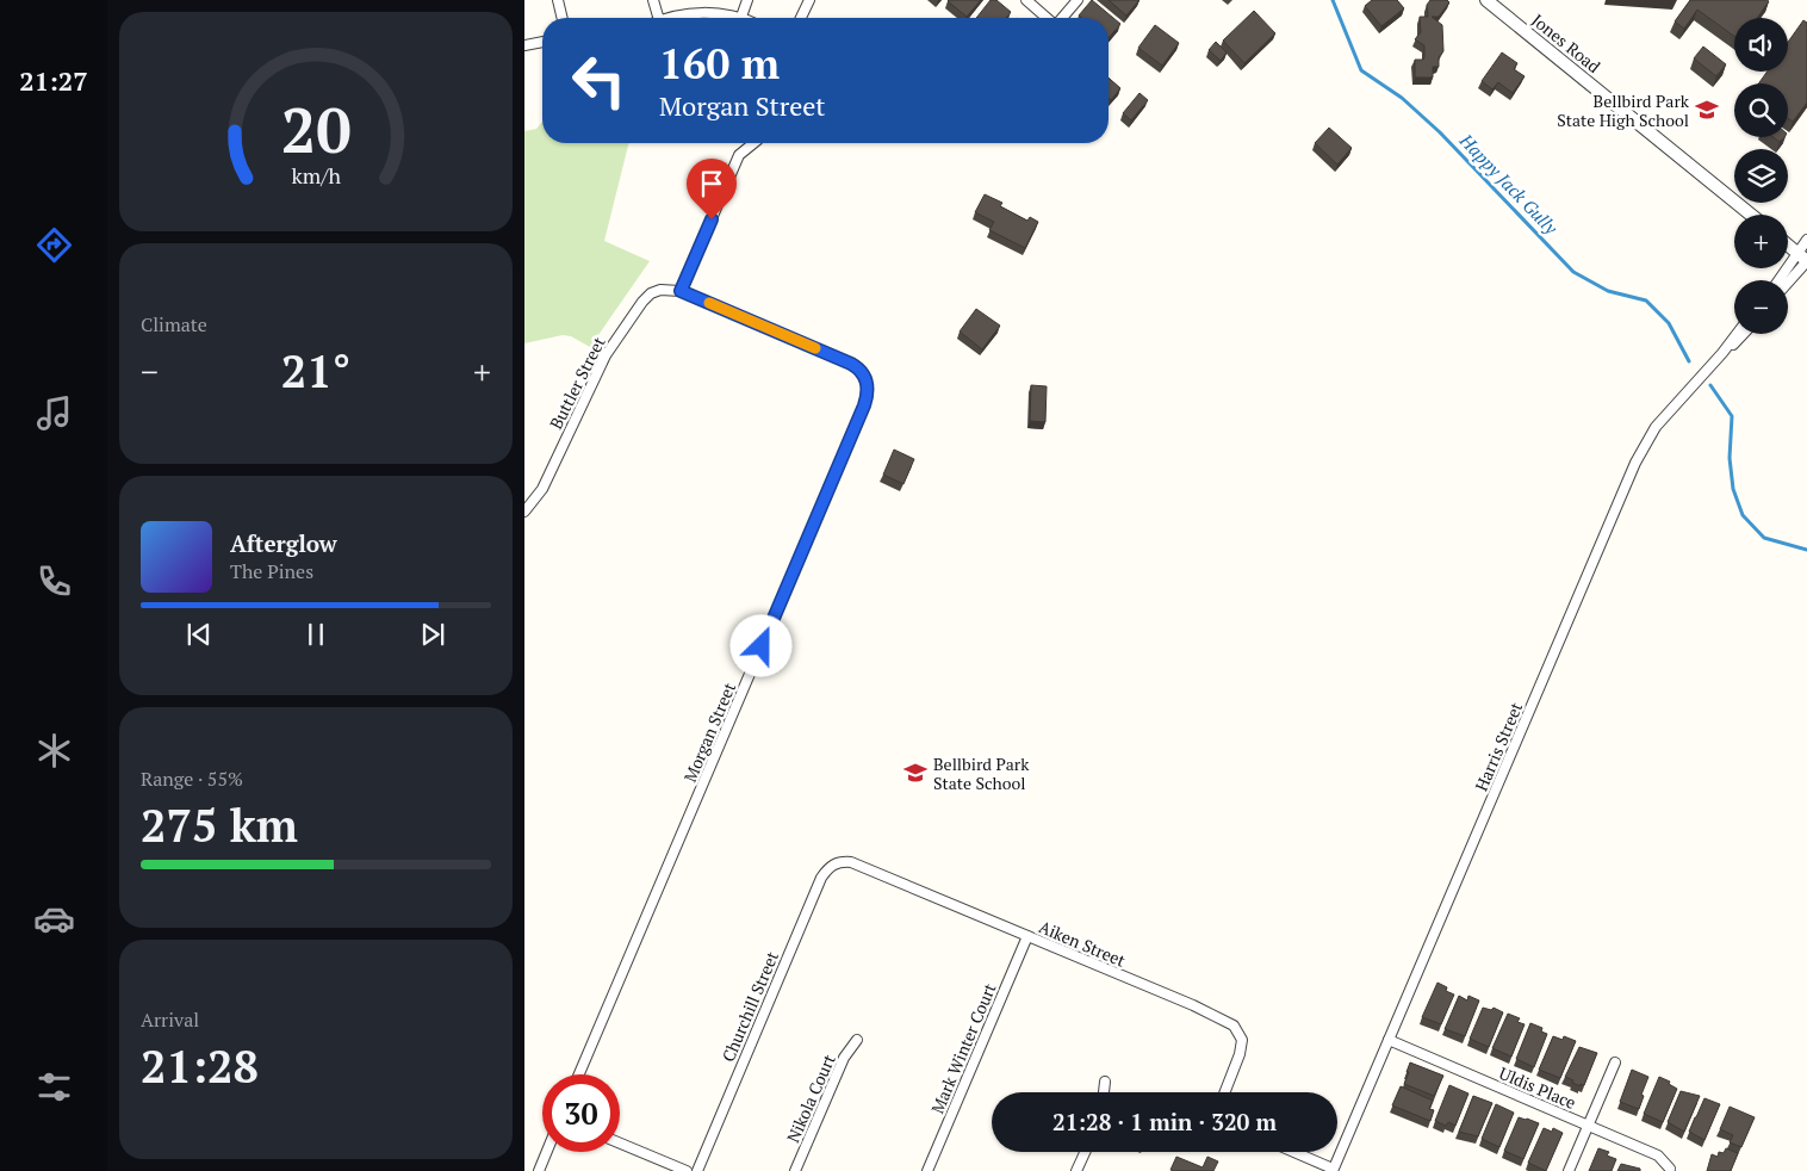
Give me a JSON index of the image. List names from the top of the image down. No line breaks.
{"streets":{"street":["Jones Road","Buttler Street","Morgan Street","Harris Street","Aiken Street","Churchill Street","Mark Winter Court","Uldis Place","Nikola Court"]},"crossings":[["Buttler Street","Morgan Street"],["Harris Street","Uldis Place"],["Aiken Street","Churchill Street"],["Aiken Street","Mark Winter Court"]],"water":["Happy Jack Gully"],"places":{"school or university":["Bellbird Park State High School","Bellbird Park State School"]},"page":{"tabs":"21:27","map_buttons":["+","−"],"turn":["160 m","Morgan Street"],"tile":["Climate",["Range · 55%","275 km"],["Arrival","21:28"]],"heat":["−","21°","+"],"song":["Afterglow","The Pines"],"limit":"30","trip":"21:28 · 1 min · 320 m","gauge":["20","km/h"]}}
